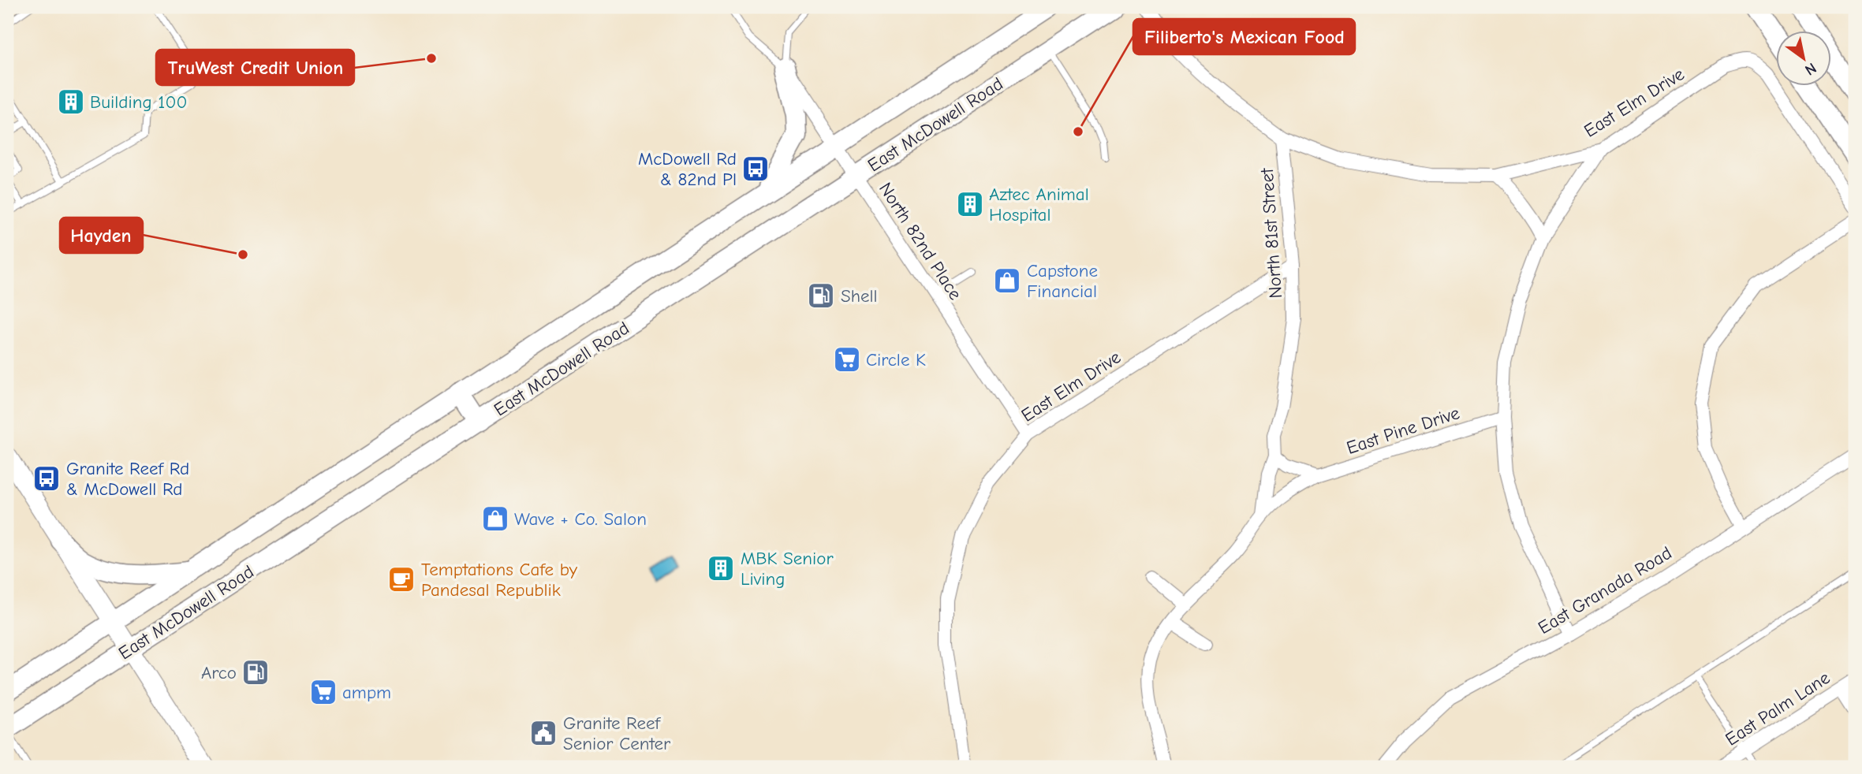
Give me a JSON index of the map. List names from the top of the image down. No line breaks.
{"streets":{"main road":["East McDowell Road"],"street":["East Elm Drive","North 81st Street","North 82nd Place","East Pine Drive","East Granada Road","East Palm Lane"]},"crossings":[["East Elm Drive","North 81st Street"],["East Elm Drive","North 82nd Place"],["East McDowell Road","North 82nd Place"],["North 81st Street","East Pine Drive"]],"places":{"other":["TruWest Credit Union","Filiberto's Mexican Food","Hayden"],"building":["Building 100","Aztec Animal Hospital","MBK Senior Living"],"bus stop":["McDowell Rd & 82nd Pl","Granite Reef Rd & McDowell Rd"],"shop":["Capstone Financial","Wave + Co. Salon"],"fuel station":["Shell","Arco"],"supermarket":["Circle K","ampm"],"cafe":["Temptations Cafe by Pandesal Republik"],"public building":["Granite Reef Senior Center"]},"north":"bottom right"}
